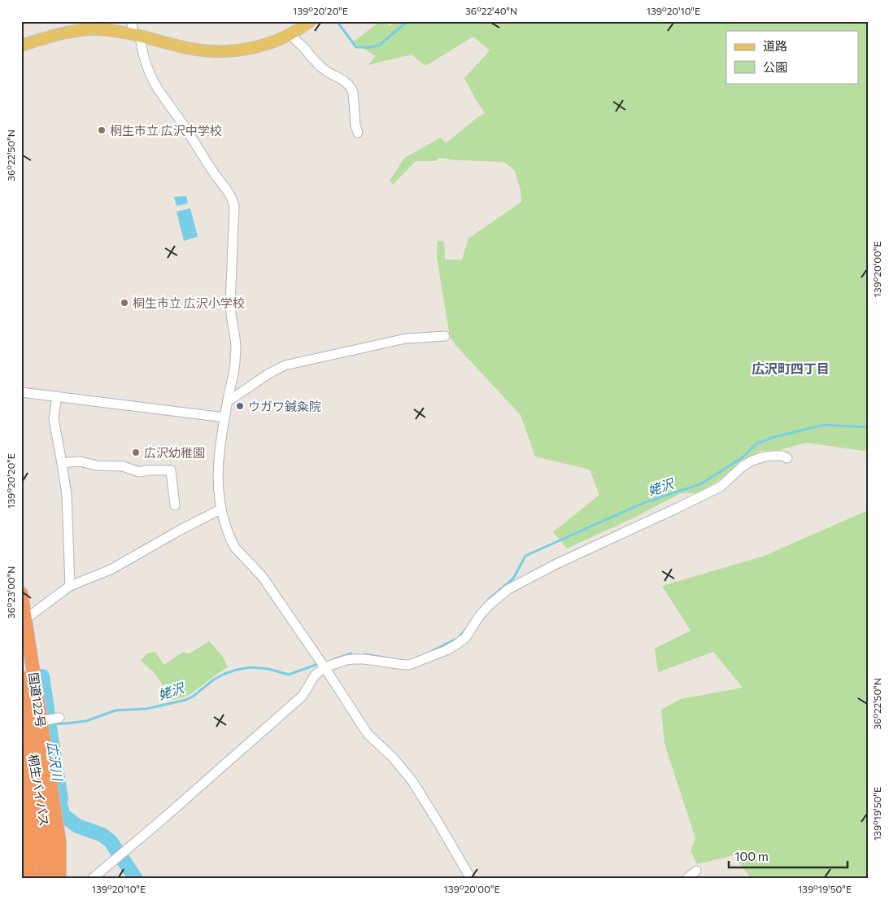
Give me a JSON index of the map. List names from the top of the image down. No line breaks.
{"streets":{"highway":["国道122号","桐生バイパス"]},"districts":["広沢町四丁目"],"water":["姥沢","広沢川"],"places":["桐生市立 広沢中学校","桐生市立 広沢小学校","ウガワ鍼粂院","広沢幼稚園"],"legend":["道路","公園"],"scale_bar":"100 m","coordinates":["139°20'20\"E","36°22'40\"N","139°20'10\"E","36°22'50\"N","139°20'00\"E","36°23'00\"N","139°19'50\"E"]}
